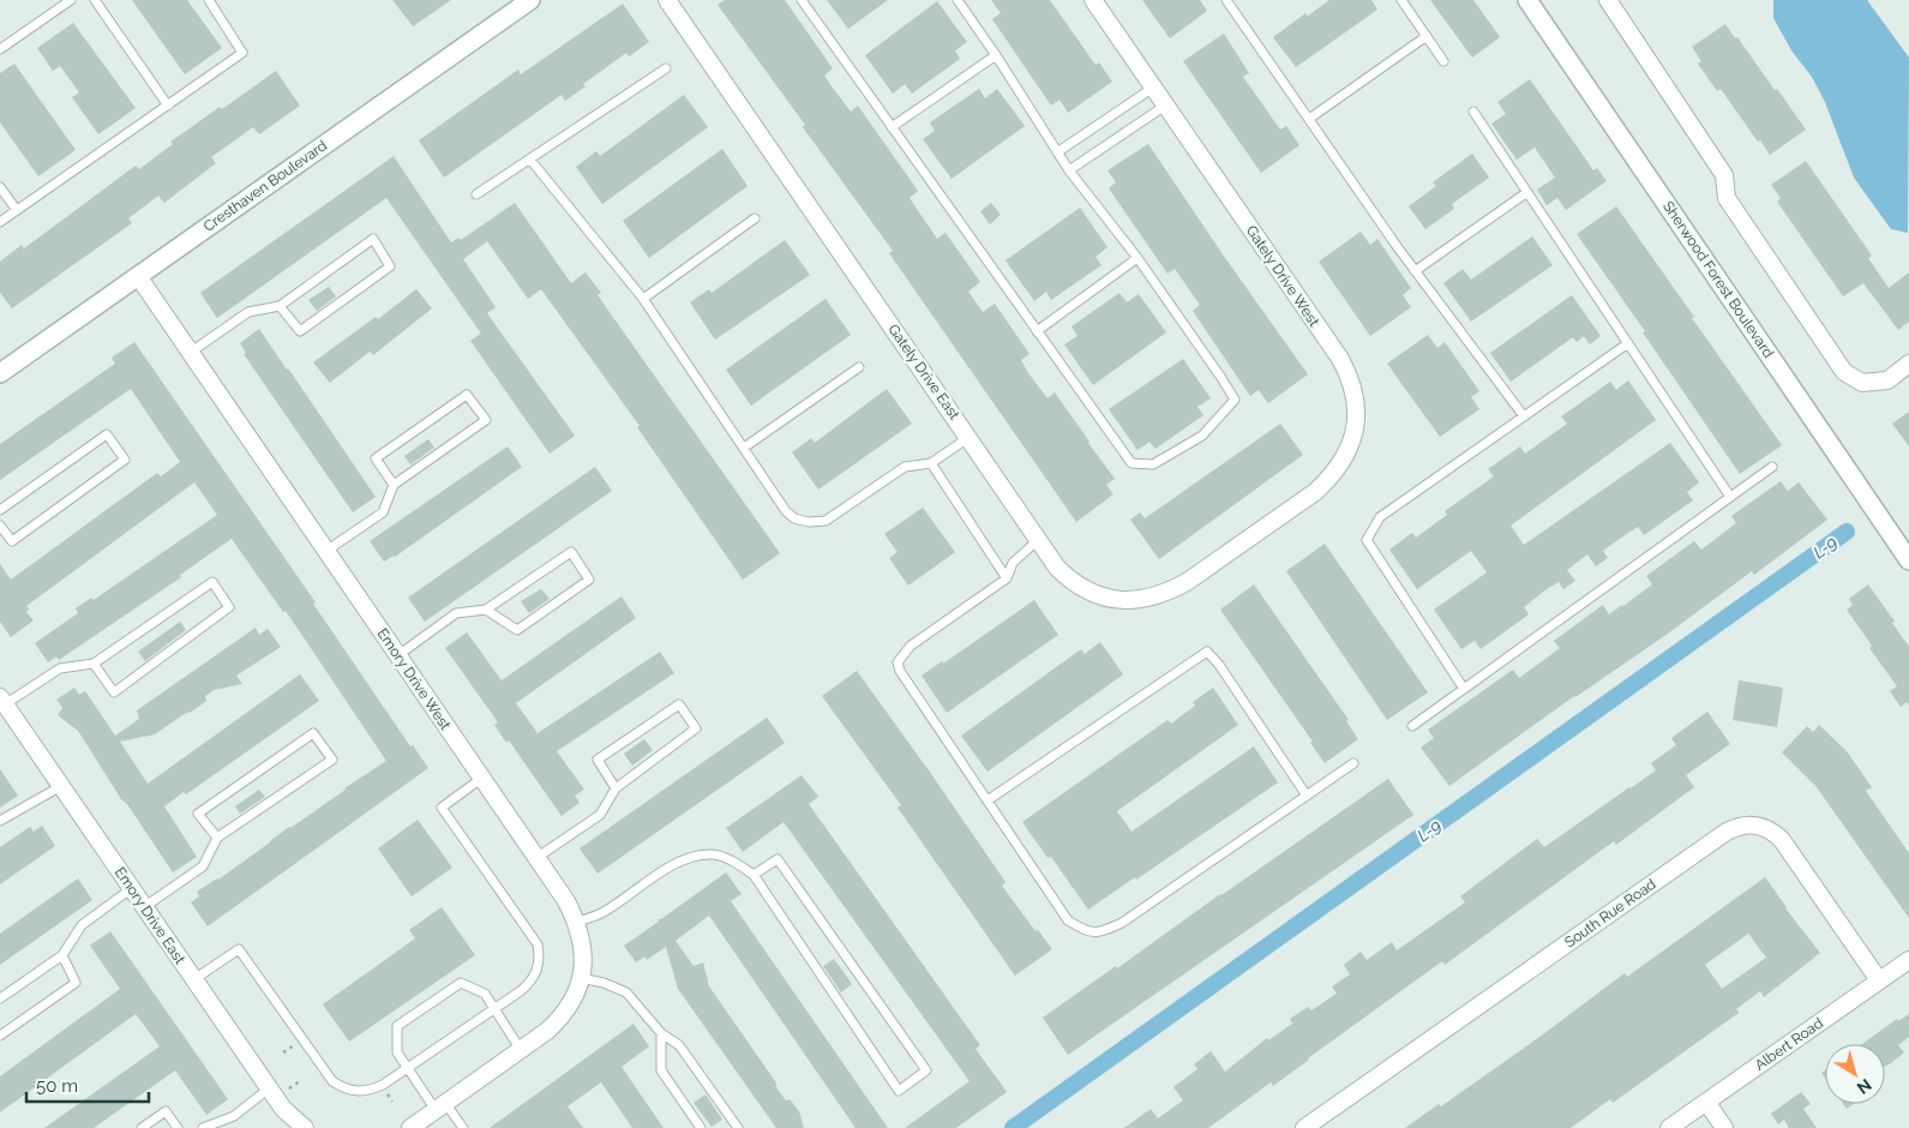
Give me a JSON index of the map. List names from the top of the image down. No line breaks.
{"streets":{"street":["Cresthaven Boulevard","Gately Drive West","Sherwood Forest Boulevard","Gately Drive East","Emory Drive West","South Rue Road","Emory Drive East","Albert Road"]},"crossings":[["Cresthaven Boulevard","Emory Drive West"],["Gately Drive West","Gately Drive East"],["South Rue Road","Albert Road"]],"water":["L-9"],"scale_bar":"50 m","north":"bottom right"}
